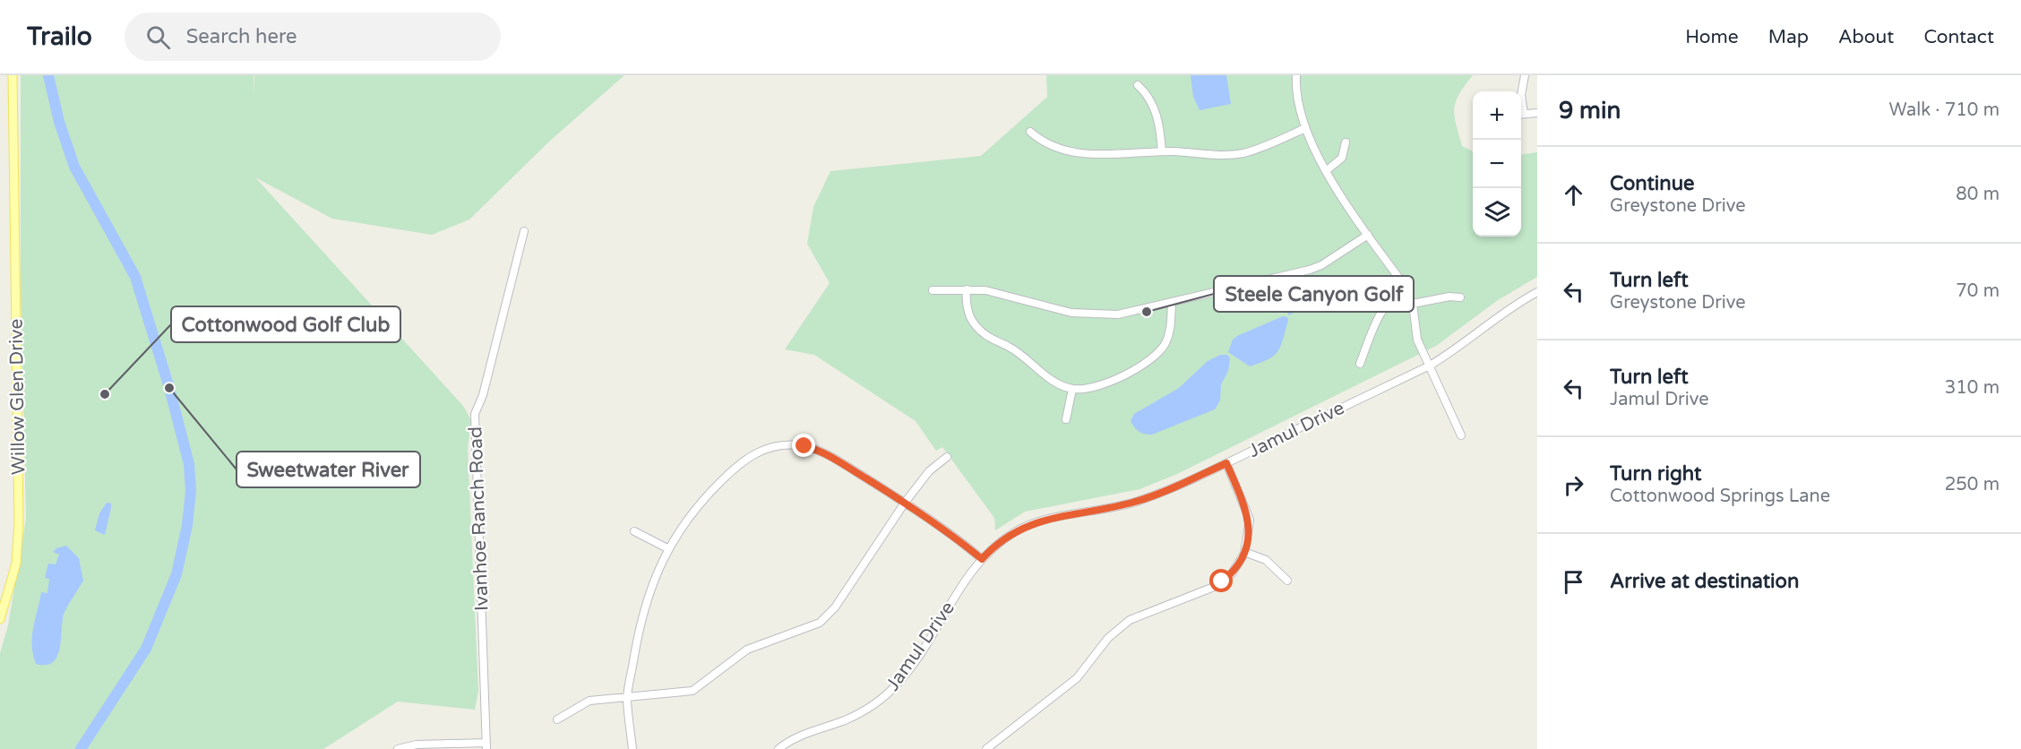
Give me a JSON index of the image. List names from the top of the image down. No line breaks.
{"streets":{"main road":["Willow Glen Drive"],"street":["Jamul Drive","Ivanhoe Ranch Road"]},"places":["Steele Canyon Golf","Sweetwater River","Cottonwood Golf Club"],"page":{"header":"Trailo","search":"Search here","nav":["Home","Map","About","Contact"],"heading":["9 min","Walk · 710 m"],"map_buttons":["+","−"],"list":[["Continue","Greystone Drive","80 m"],["Turn left","Greystone Drive","70 m"],["Turn left","Jamul Drive","310 m"],["Turn right","Cottonwood Springs Lane","250 m"],"Arrive at destination"]}}
